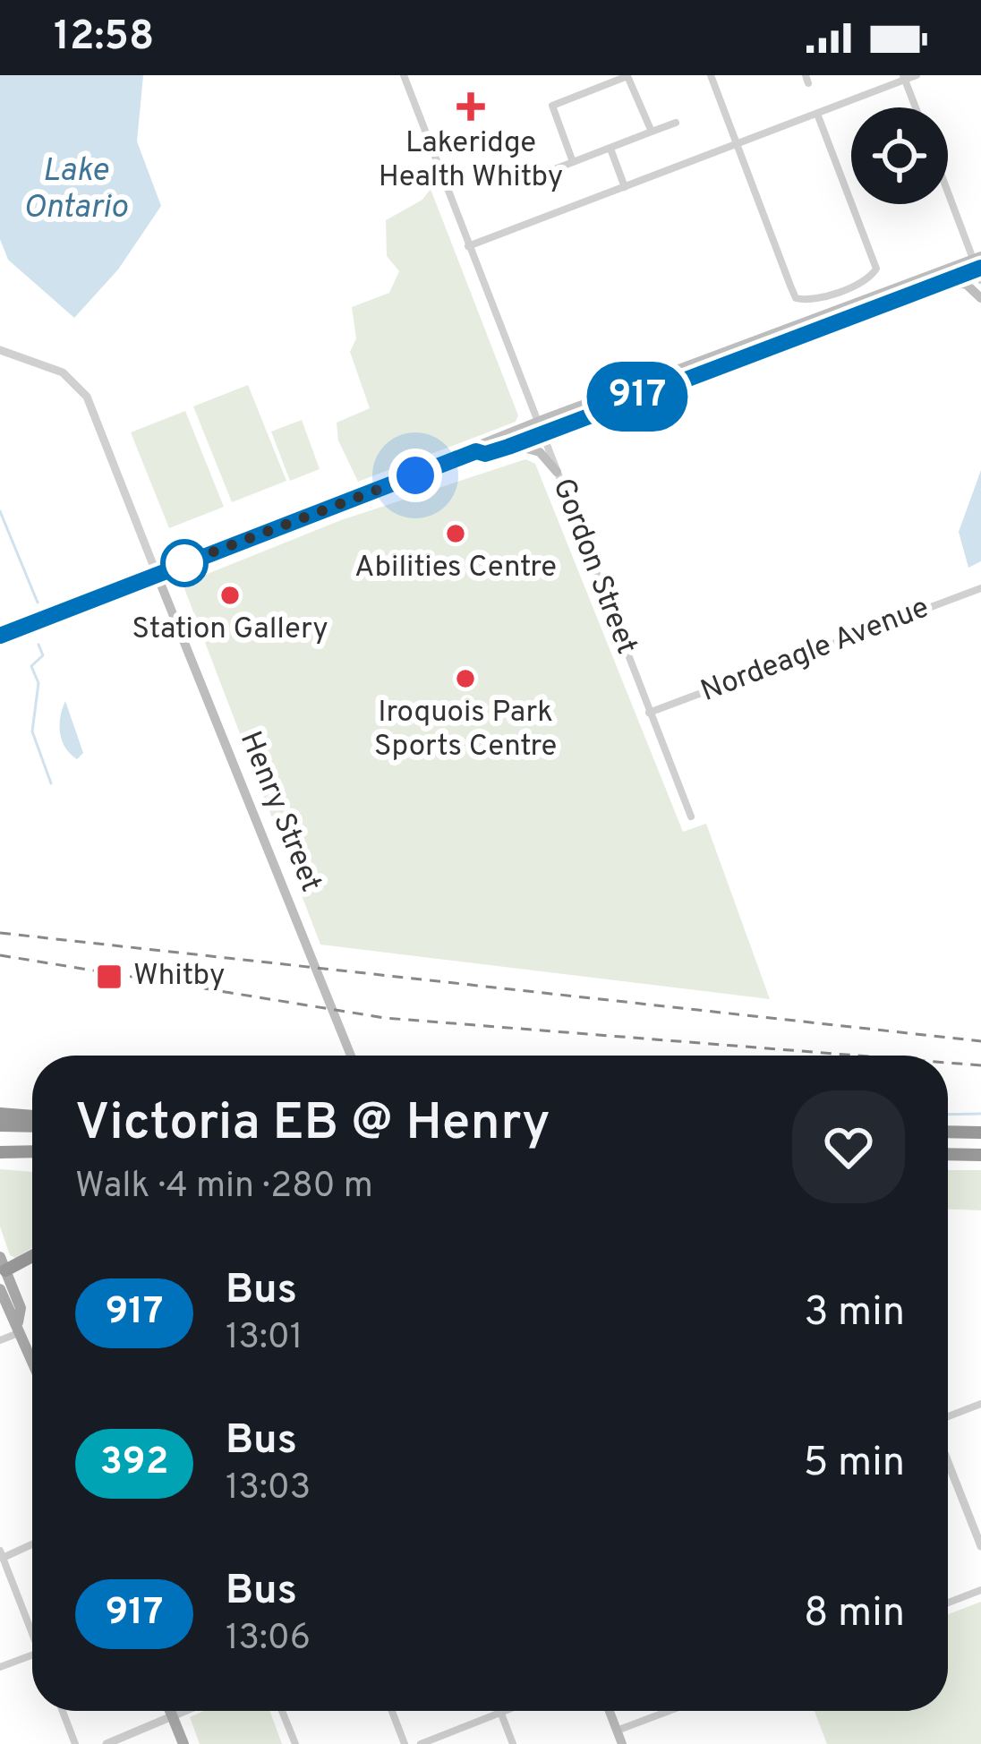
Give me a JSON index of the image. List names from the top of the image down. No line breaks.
{"streets":{"main road":["Henry Street"],"street":["Gordon Street","Nordeagle Avenue"]},"crossings":[["Gordon Street","Nordeagle Avenue"]],"water":["Lake Ontario"],"places":{"health":["Lakeridge Health Whitby"],"other":["Abilities Centre","Station Gallery","Iroquois Park Sports Centre"],"transit":["Whitby"]},"lines":["bus line 917"],"page":{"status":"12:58","on_map":"917","heading":["Victoria EB @ Henry","Walk · 4 min · 280 m"],"list":[{"mark":"917","name":"Bus","note":"13:01","value":"3 min"},{"mark":"392","name":"Bus","note":"13:03","value":"5 min"},{"mark":"917","name":"Bus","note":"13:06","value":"8 min"}]}}
